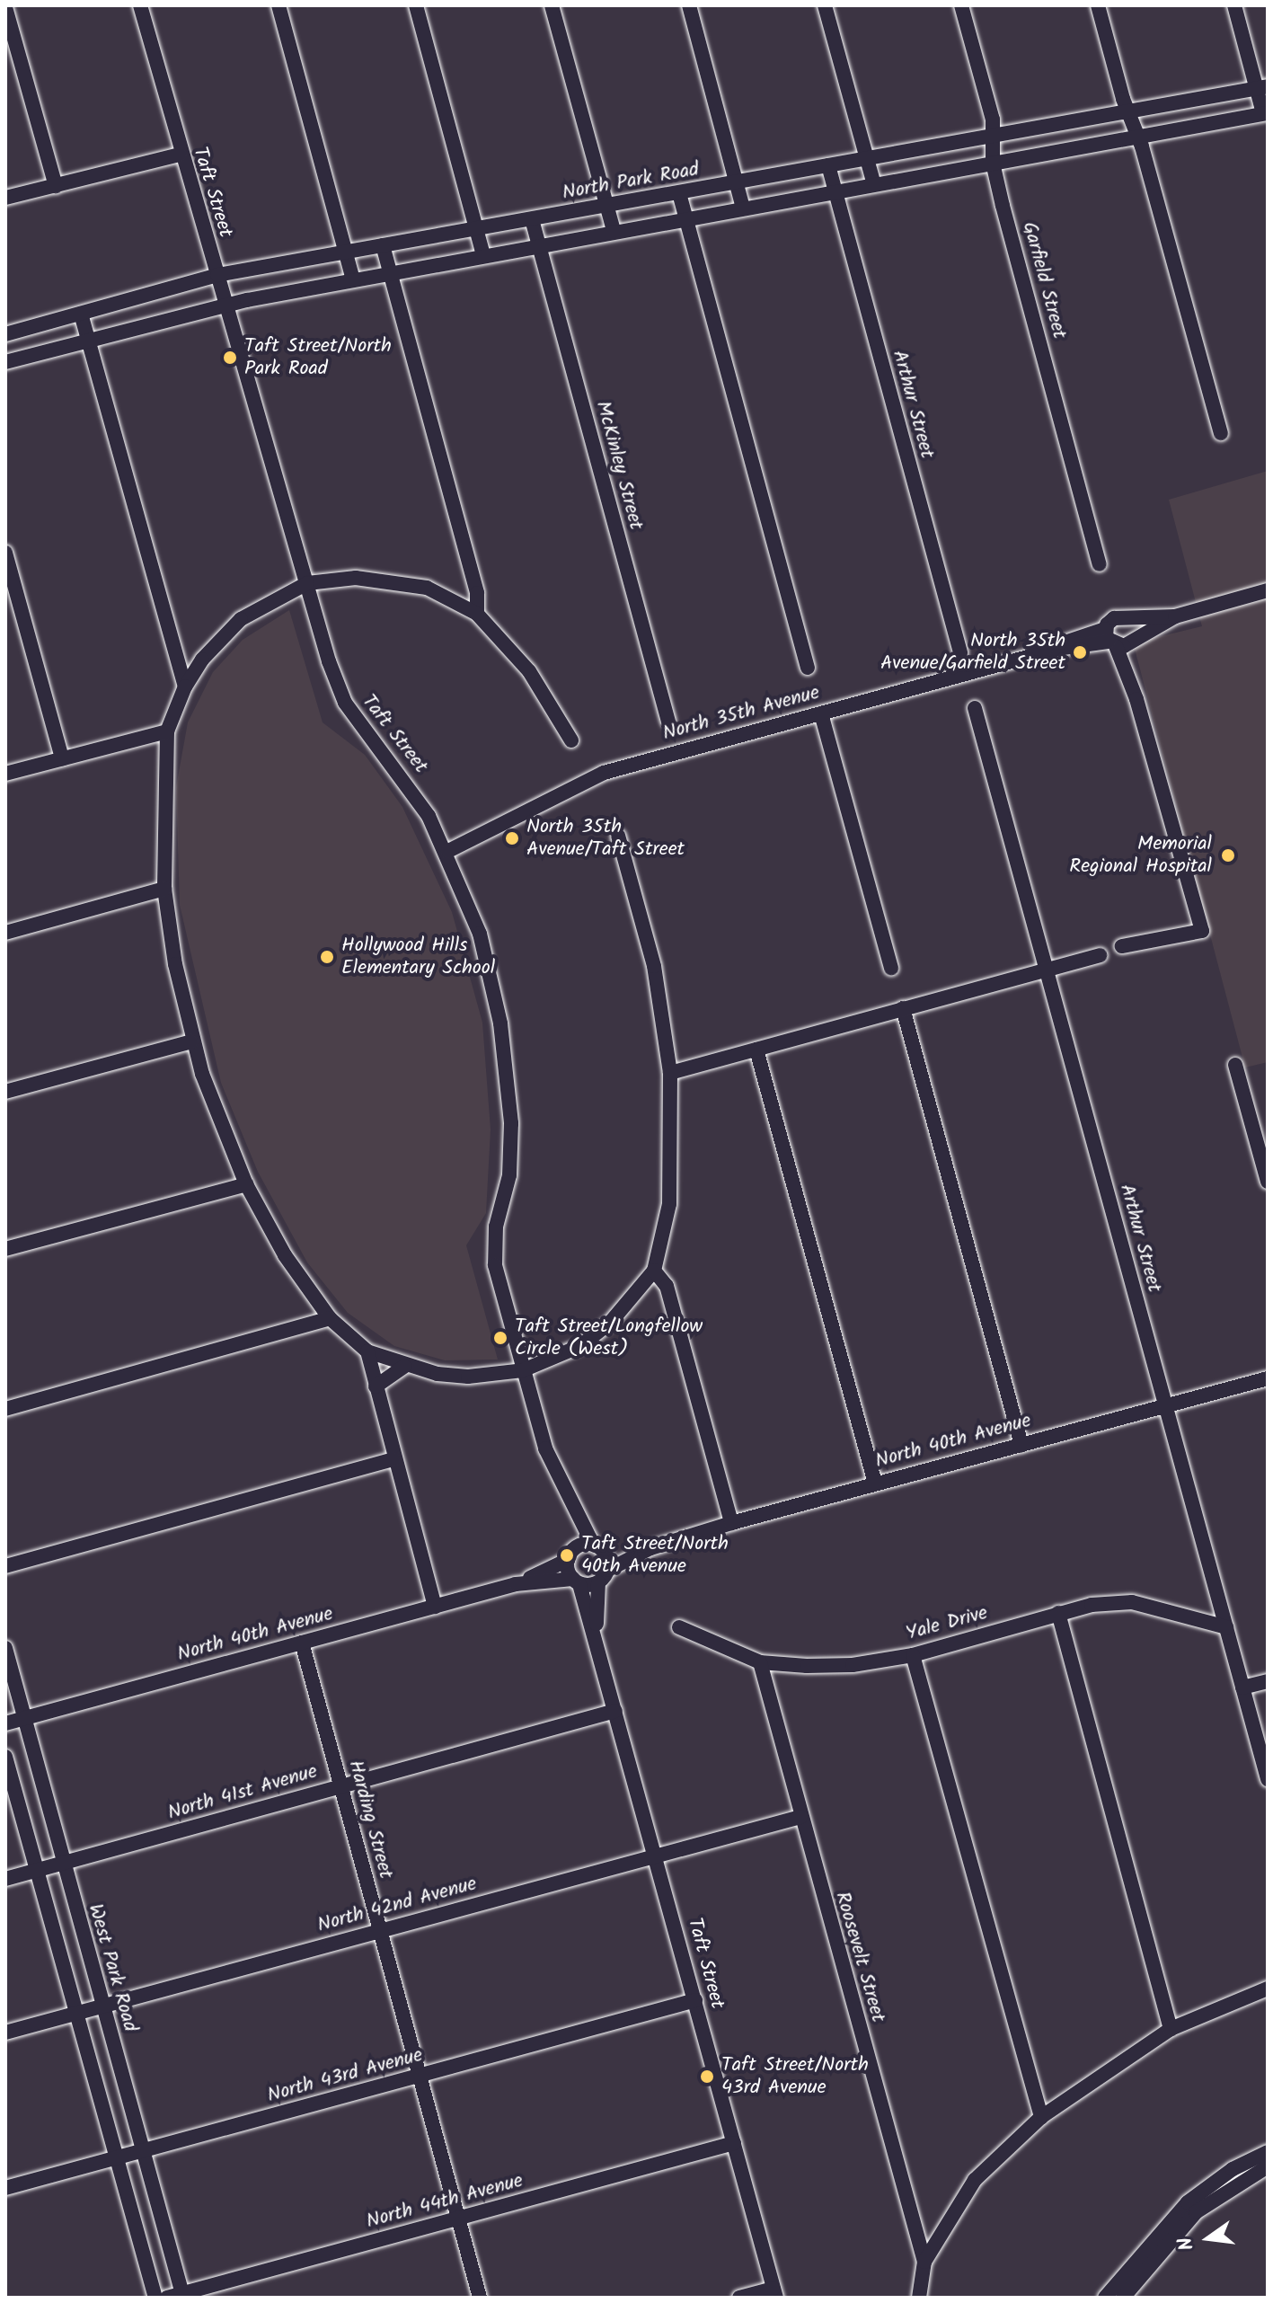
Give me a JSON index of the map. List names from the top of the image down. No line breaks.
{"streets":{"street":["North Park Road","Taft Street","Garfield Street","Arthur Street","McKinley Street","North 35th Avenue","North 40th Avenue","Yale Drive","North 41st Avenue","Harding Street","North 42nd Avenue","Roosevelt Street","West Park Road","North 43rd Avenue","North 44th Avenue"]},"crossings":[["North Park Road","Taft Street"],["North Park Road","Garfield Street"],["North Park Road","Arthur Street"],["North Park Road","McKinley Street"],["Taft Street","North 35th Avenue"],["Taft Street","North 40th Avenue"],["Taft Street","North 41st Avenue"],["Taft Street","North 42nd Avenue"],["Taft Street","North 43rd Avenue"],["Taft Street","North 44th Avenue"],["Arthur Street","North 40th Avenue"],["Arthur Street","Yale Drive"],["North 40th Avenue","Harding Street"],["North 40th Avenue","West Park Road"],["Yale Drive","Roosevelt Street"],["North 41st Avenue","Harding Street"],["North 41st Avenue","West Park Road"],["Harding Street","North 42nd Avenue"],["Harding Street","North 43rd Avenue"],["Harding Street","North 44th Avenue"],["North 42nd Avenue","Roosevelt Street"],["North 42nd Avenue","West Park Road"],["West Park Road","North 43rd Avenue"],["West Park Road","North 44th Avenue"]],"places":["Taft Street/North Park Road","North 35th Avenue/Garfield Street","North 35th Avenue/Taft Street","Memorial Regional Hospital","Hollywood Hills Elementary School","Taft Street/Longfellow Circle (West)","Taft Street/North 40th Avenue","Taft Street/North 43rd Avenue"],"north":"left"}
